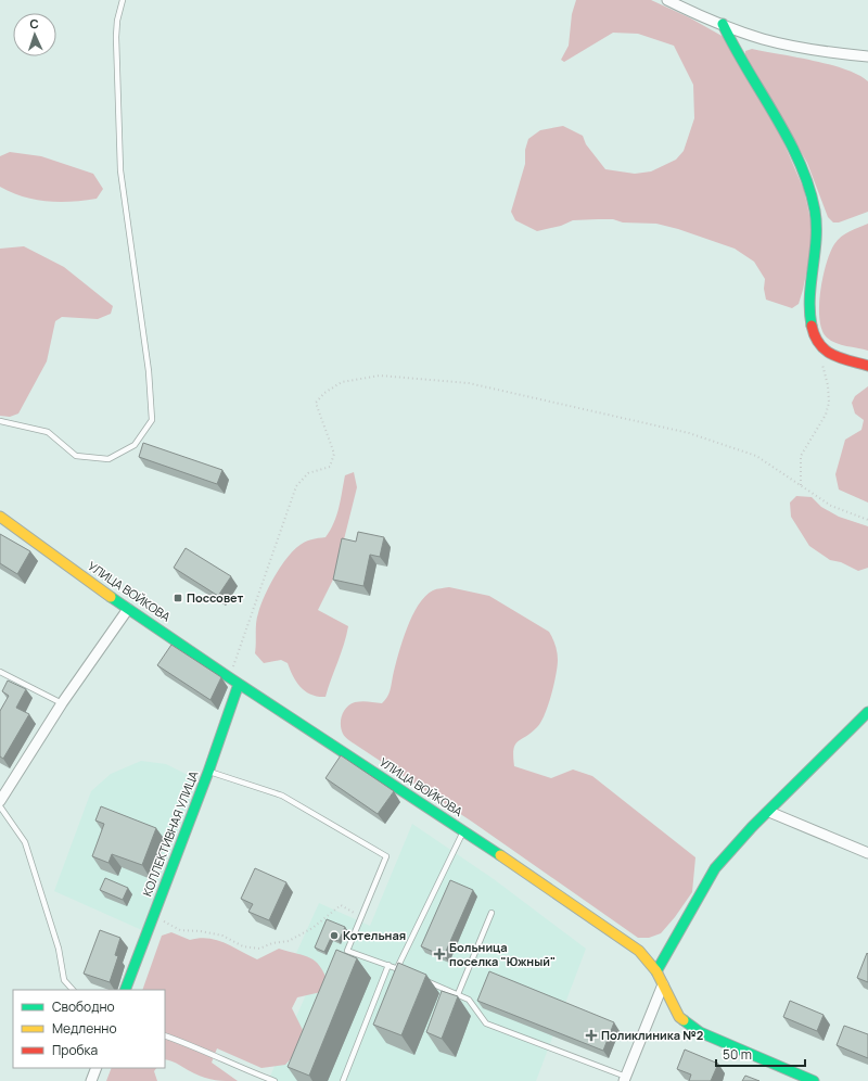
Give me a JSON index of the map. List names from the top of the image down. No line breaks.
{"streets":{"street":["УЛИЦА ВОЙКОВА","КОЛЛЕКТИВНАЯ УЛИЦА"]},"crossings":[["УЛИЦА ВОЙКОВА","КОЛЛЕКТИВНАЯ УЛИЦА"]],"places":{"transit":["Поссовет"],"other":["Котельная"],"health":["Больница поселка \"Южный\"","Поликлиника №2"]},"legend":["Свободно","Медленно","Пробка"],"scale_bar":"50 m","north":"top"}
